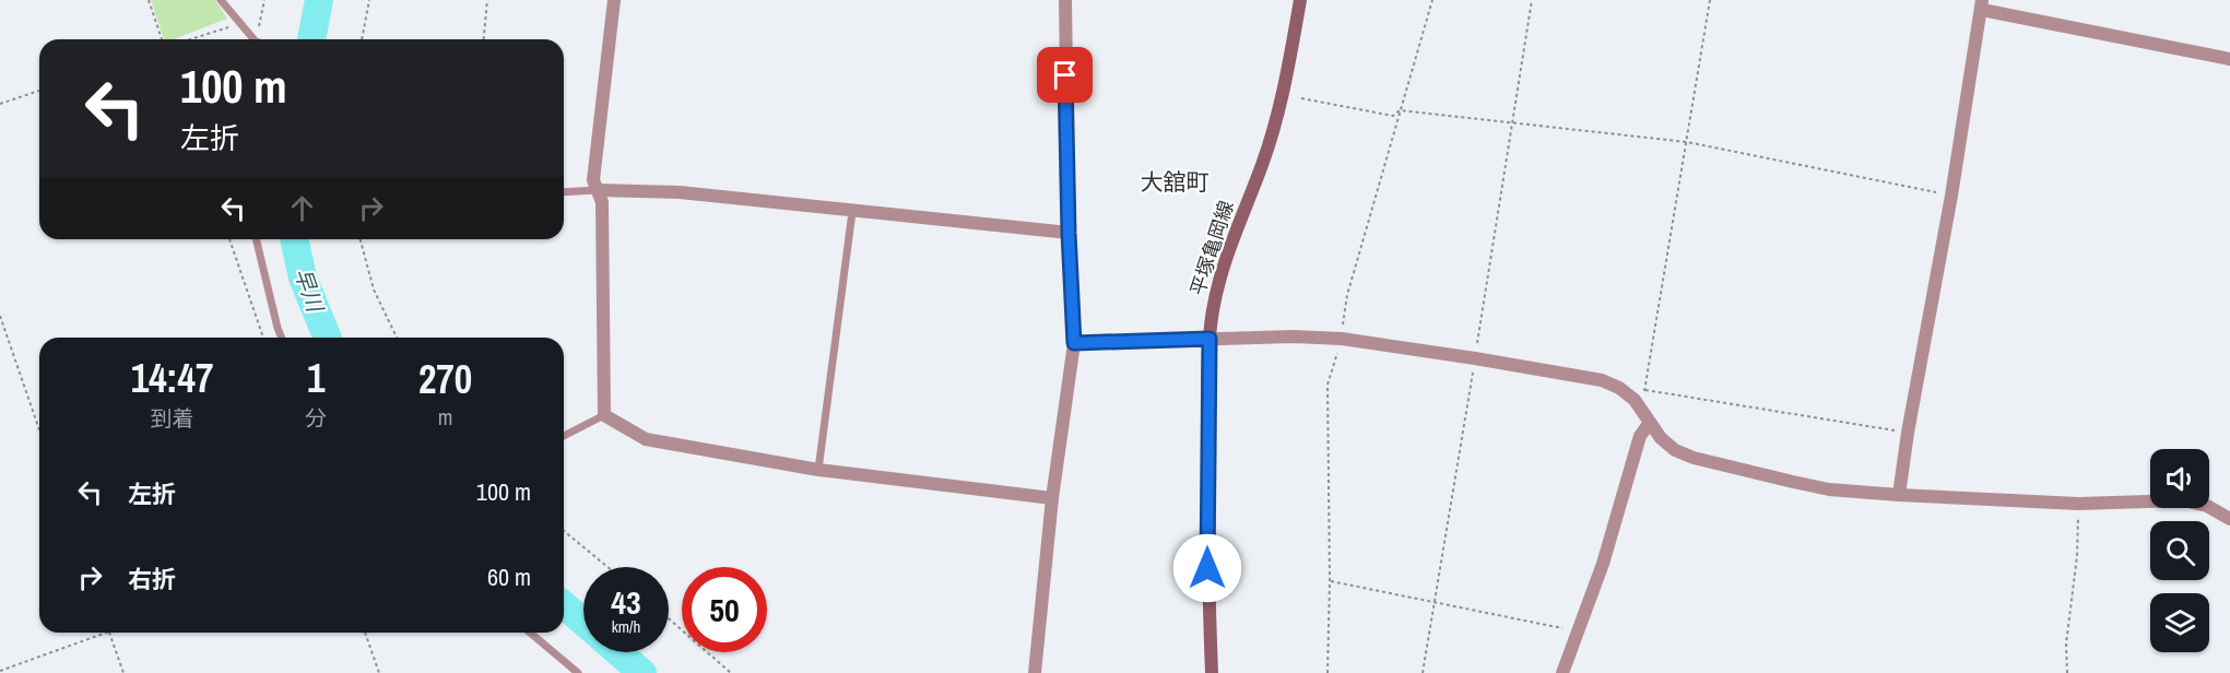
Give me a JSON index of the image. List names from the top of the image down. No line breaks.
{"streets":{"main road":["平塚亀岡線"]},"districts":["大舘町"],"water":["早川"],"page":{"turn":["100 m","左折"],"eta":["14:47","到着","1","分","270","m"],"list":[{"name":"左折","value":"100 m"},{"name":"右折","value":"60 m"}],"speed":"43 km/h","limit":"50"}}
